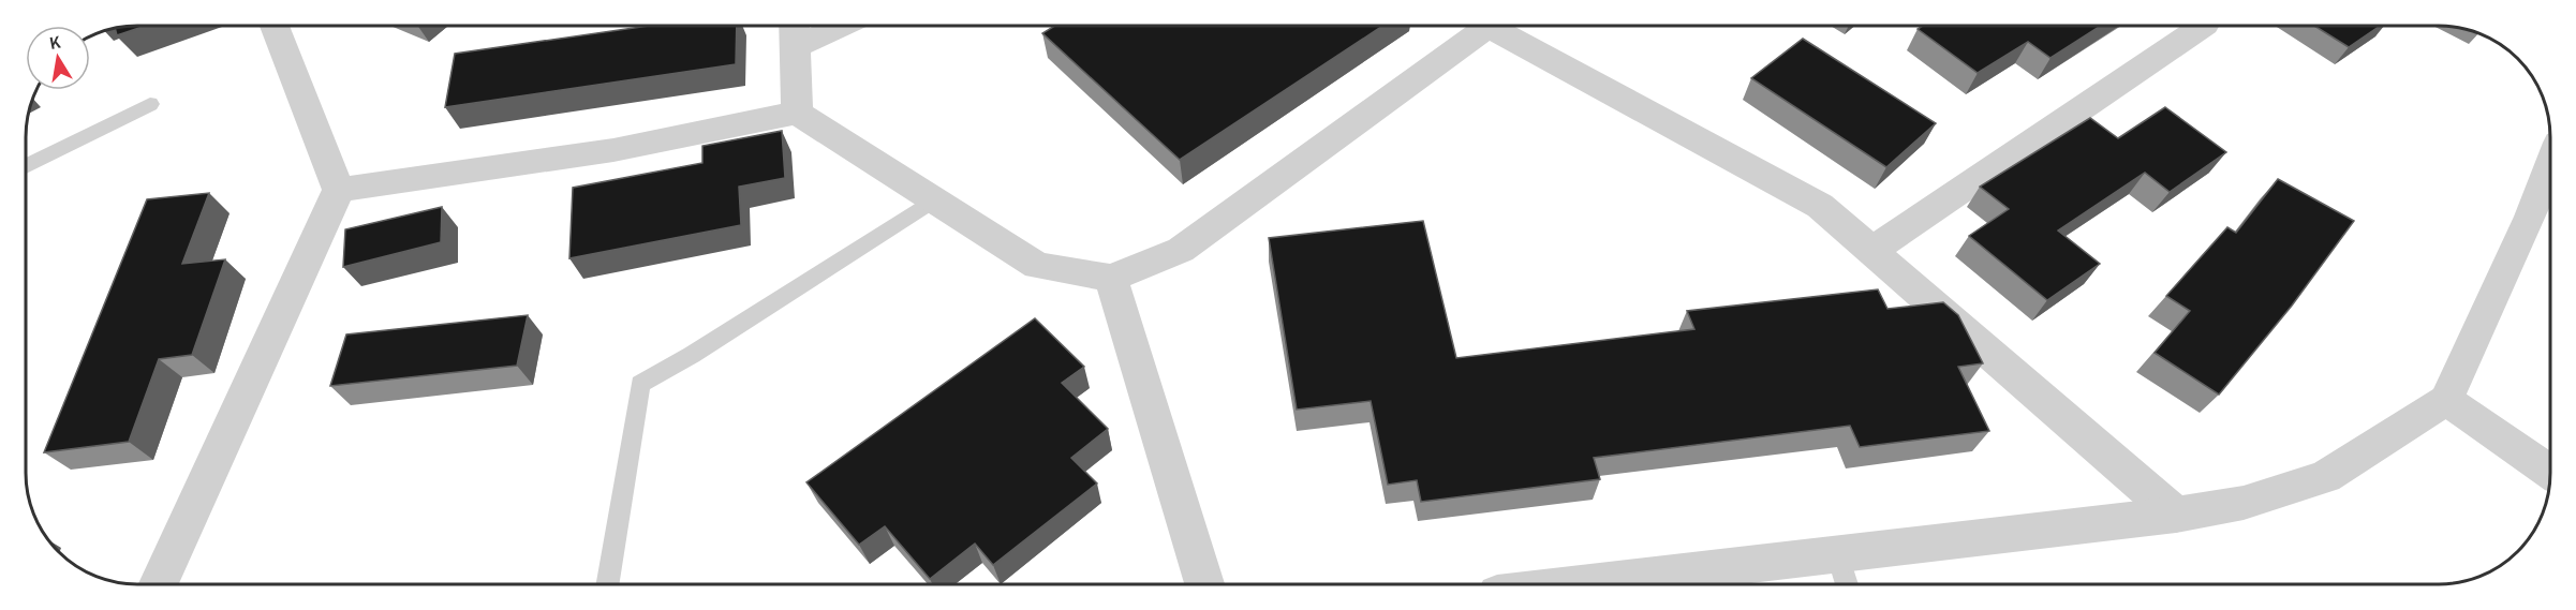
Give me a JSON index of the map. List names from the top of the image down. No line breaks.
{"north":"top"}
